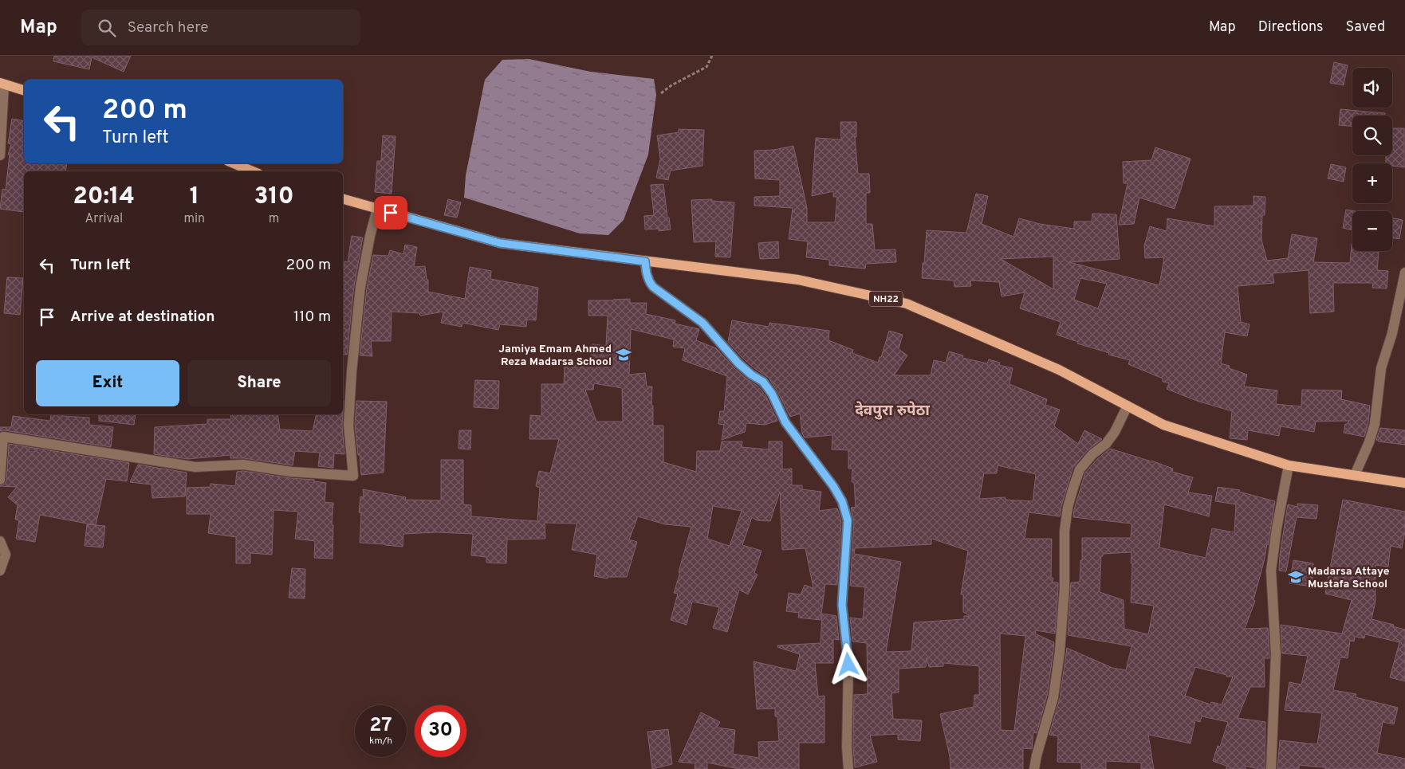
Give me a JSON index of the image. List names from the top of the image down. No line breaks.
{"streets":{"main road":["NH22"]},"districts":["देवपुरा रुपेठा"],"places":{"school or university":["Jamiya Emam Ahmed Reza Madarsa School","Madarsa Attaye Mustafa School"]},"page":{"header":"Map","search":"Search here","nav":["Map","Directions","Saved"],"map_buttons":["+","−"],"turn":["200 m","Turn left"],"eta":["20:14","Arrival","1","min","310","m"],"list":[{"name":"Turn left","value":"200 m"},{"name":"Arrive at destination","value":"110 m"}],"buttons":["Exit","Share"],"speed":"27 km/h","limit":"30"}}
